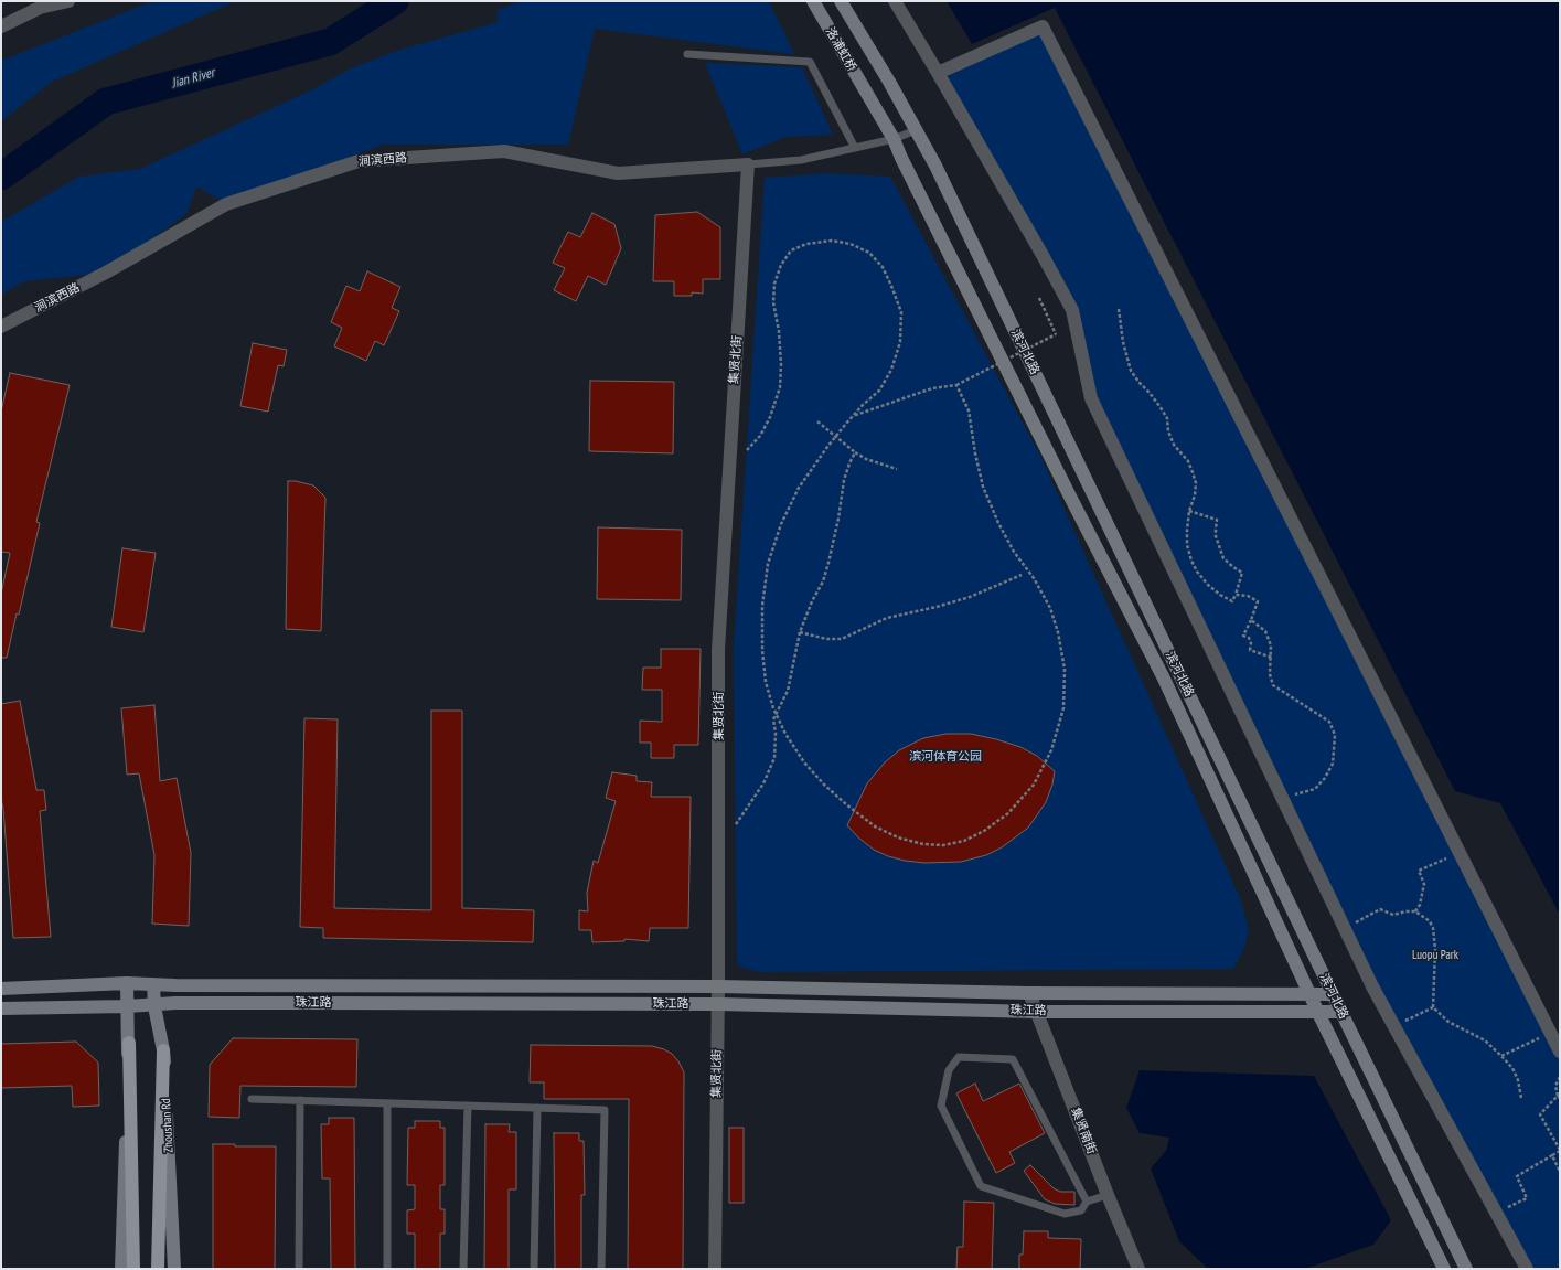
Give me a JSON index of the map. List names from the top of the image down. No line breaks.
{"streets":{"main road":["洛浦虹桥","滨河北路","珠江路","Zhoushan Rd"],"street":["涧滨西路","集贤北街","集贤南街"]},"crossings":[["洛浦虹桥","滨河北路"],["涧滨西路","集贤北街"],["滨河北路","珠江路"],["集贤北街","珠江路"],["珠江路","Zhoushan Rd"],["珠江路","集贤南街"]],"water":["Jian River"],"parks":["滨河体育公园","Luopu Park"]}
